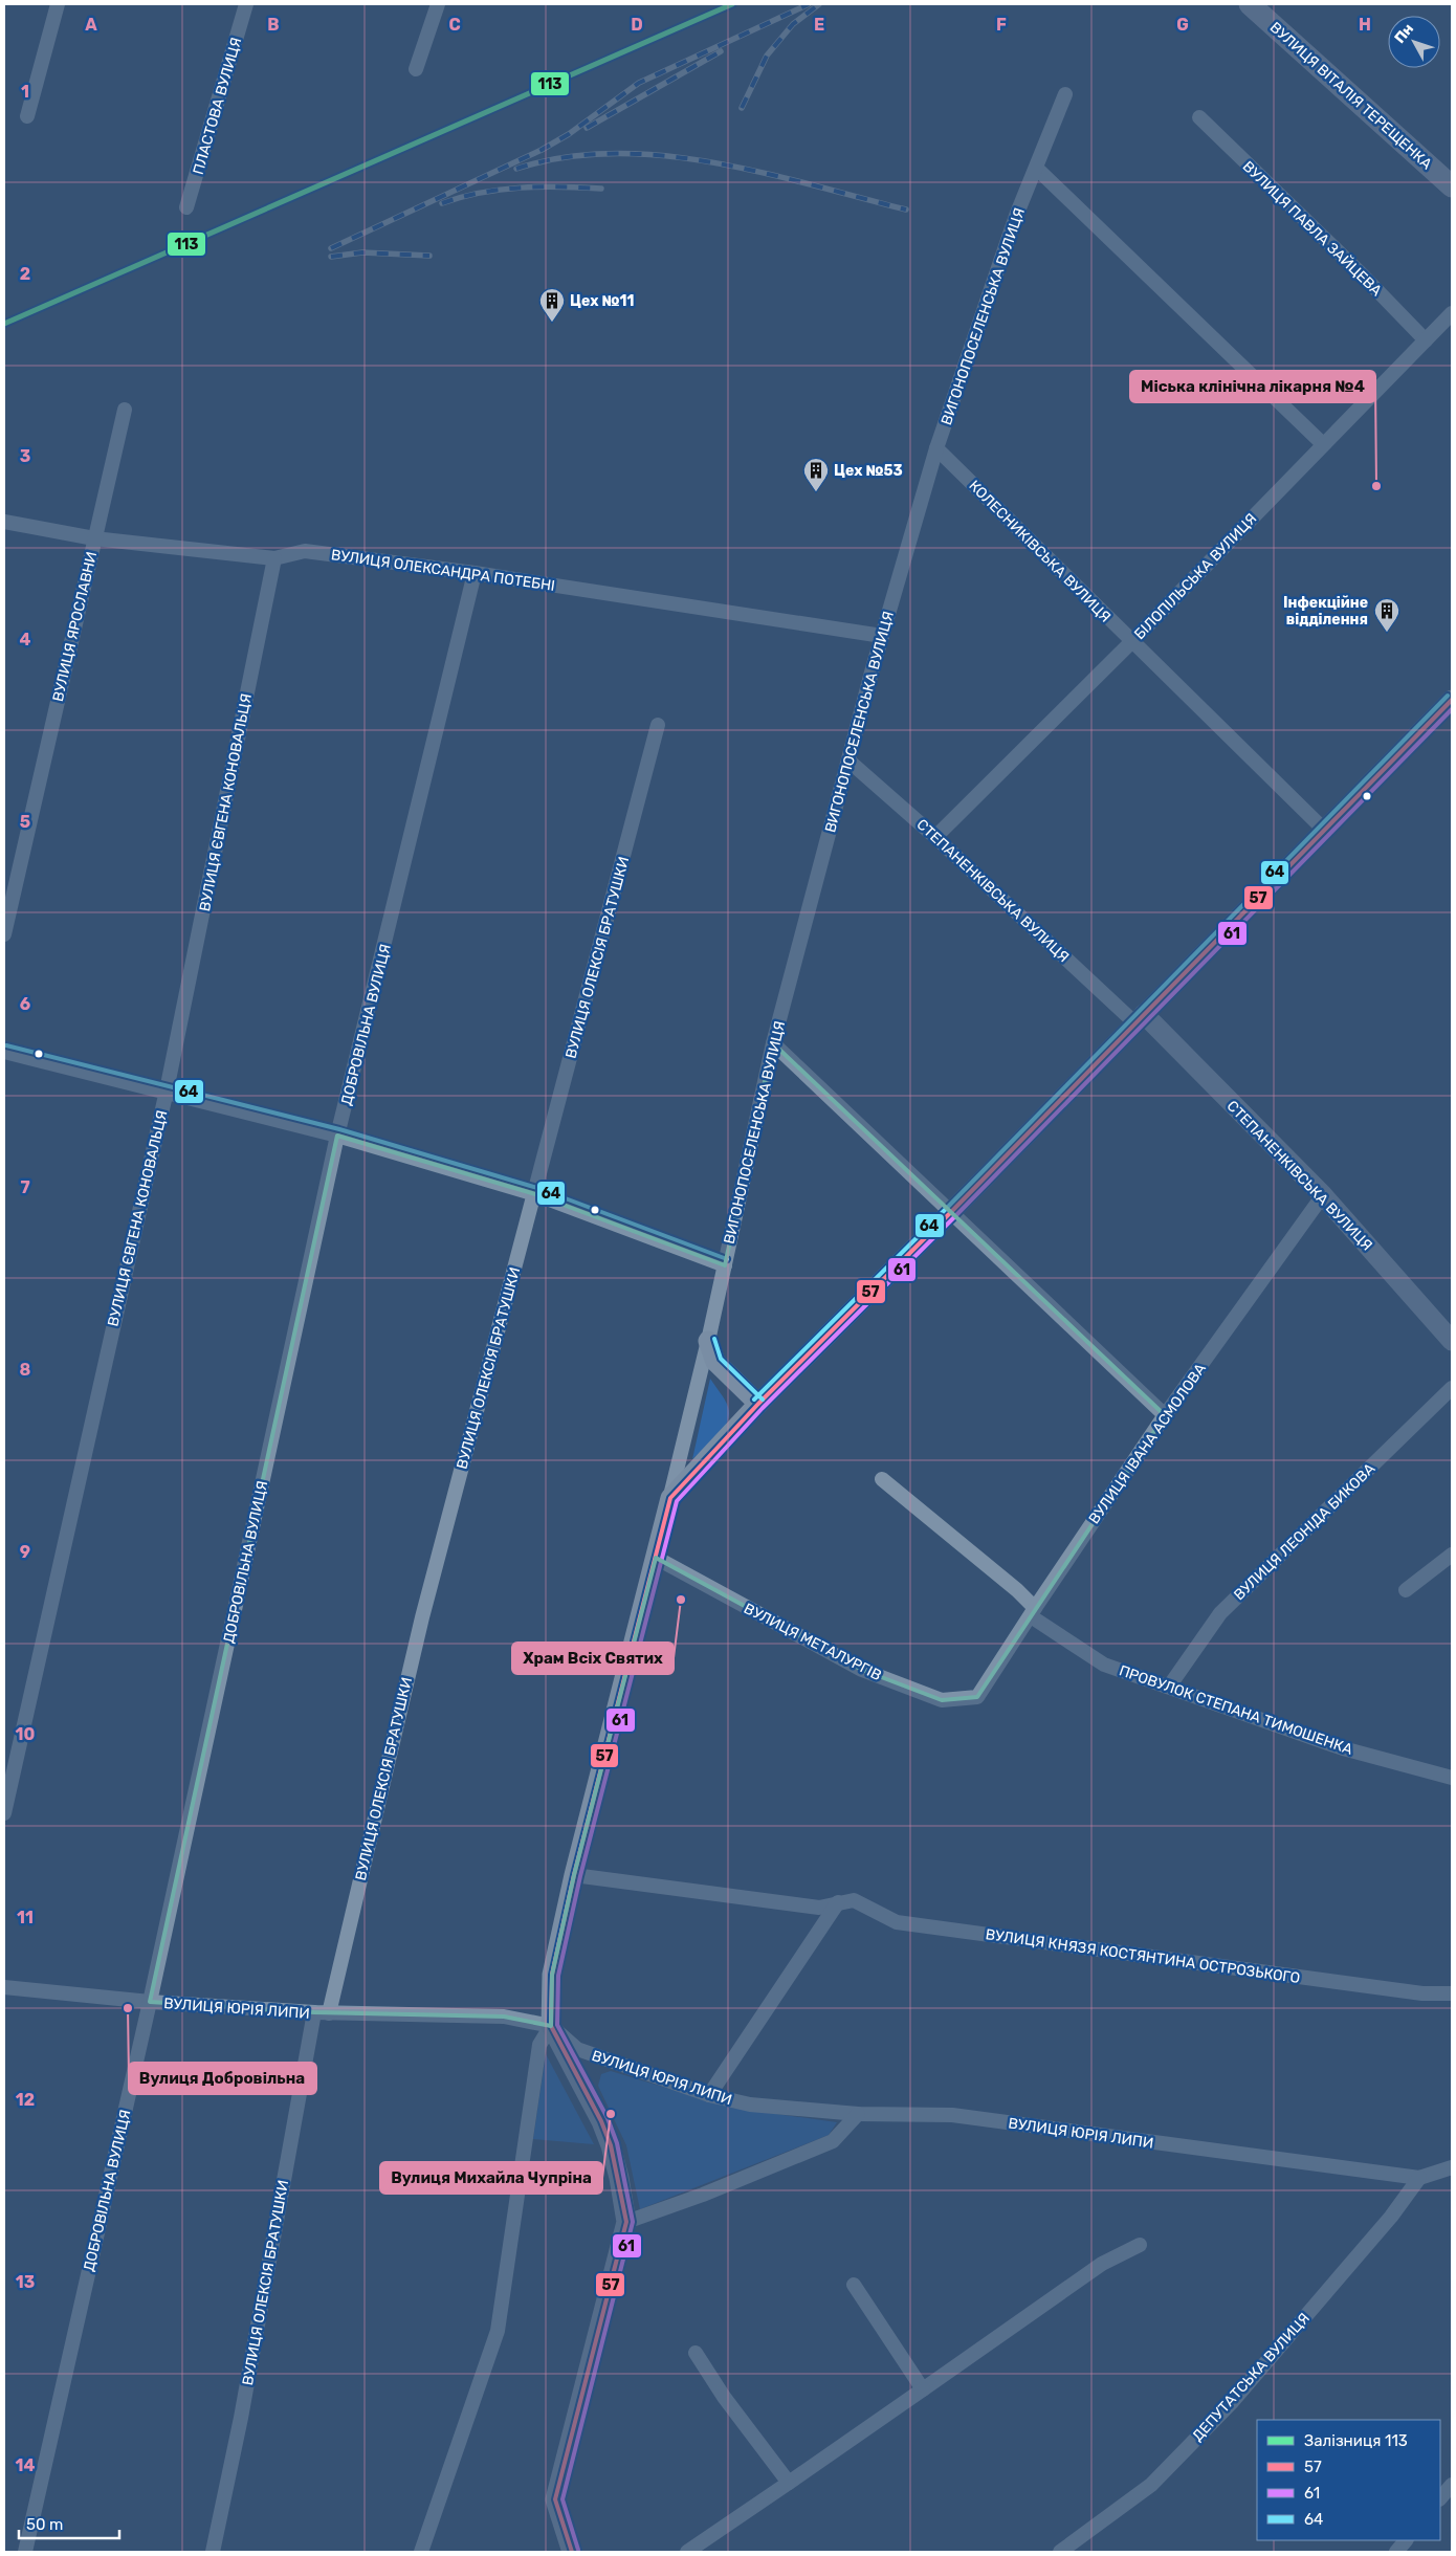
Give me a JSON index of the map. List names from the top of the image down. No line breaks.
{"streets":{"main road":["ВУЛИЦЯ ВІТАЛІЯ ТЕРЕЩЕНКА","ВИГОНОПОСЕЛЕНСЬКА ВУЛИЦЯ","СТЕПАНЕНКІВСЬКА ВУЛИЦЯ"],"street":["ПЛАСТОВА ВУЛИЦЯ","ВУЛИЦЯ ПАВЛА ЗАЙЦЕВА","КОЛЕСНИКІВСЬКА ВУЛИЦЯ","ВУЛИЦЯ ОЛЕКСАНДРА ПОТЕБНІ","БІЛОПІЛЬСЬКА ВУЛИЦЯ","ВУЛИЦЯ ЯРОСЛАВНИ","ВУЛИЦЯ ЄВГЕНА КОНОВАЛЬЦЯ","ВУЛИЦЯ ОЛЕКСІЯ БРАТУШКИ","ДОБРОВІЛЬНА ВУЛИЦЯ","ВУЛИЦЯ ІВАНА АСМОЛОВА","ВУЛИЦЯ ЛЕОНІДА БИКОВА","ВУЛИЦЯ МЕТАЛУРГІВ","ПРОВУЛОК СТЕПАНА ТИМОШЕНКА","ВУЛИЦЯ КНЯЗЯ КОСТЯНТИНА ОСТРОЗЬКОГО","ВУЛИЦЯ ЮРІЯ ЛИПИ","ДЕПУТАТСЬКА ВУЛИЦЯ"]},"crossings":[["ВУЛИЦЯ ПАВЛА ЗАЙЦЕВА","БІЛОПІЛЬСЬКА ВУЛИЦЯ"],["ВИГОНОПОСЕЛЕНСЬКА ВУЛИЦЯ","КОЛЕСНИКІВСЬКА ВУЛИЦЯ"],["ВИГОНОПОСЕЛЕНСЬКА ВУЛИЦЯ","ВУЛИЦЯ ОЛЕКСАНДРА ПОТЕБНІ"],["ВИГОНОПОСЕЛЕНСЬКА ВУЛИЦЯ","СТЕПАНЕНКІВСЬКА ВУЛИЦЯ"],["ВИГОНОПОСЕЛЕНСЬКА ВУЛИЦЯ","ВУЛИЦЯ МЕТАЛУРГІВ"],["ВИГОНОПОСЕЛЕНСЬКА ВУЛИЦЯ","ВУЛИЦЯ КНЯЗЯ КОСТЯНТИНА ОСТРОЗЬКОГО"],["ВИГОНОПОСЕЛЕНСЬКА ВУЛИЦЯ","ВУЛИЦЯ ЮРІЯ ЛИПИ"],["КОЛЕСНИКІВСЬКА ВУЛИЦЯ","БІЛОПІЛЬСЬКА ВУЛИЦЯ"],["ВУЛИЦЯ ОЛЕКСАНДРА ПОТЕБНІ","ВУЛИЦЯ ЯРОСЛАВНИ"],["ВУЛИЦЯ ОЛЕКСАНДРА ПОТЕБНІ","ВУЛИЦЯ ЄВГЕНА КОНОВАЛЬЦЯ"],["ВУЛИЦЯ ОЛЕКСАНДРА ПОТЕБНІ","ДОБРОВІЛЬНА ВУЛИЦЯ"],["БІЛОПІЛЬСЬКА ВУЛИЦЯ","СТЕПАНЕНКІВСЬКА ВУЛИЦЯ"],["СТЕПАНЕНКІВСЬКА ВУЛИЦЯ","ВУЛИЦЯ ІВАНА АСМОЛОВА"],["ВУЛИЦЯ ОЛЕКСІЯ БРАТУШКИ","ВУЛИЦЯ ЮРІЯ ЛИПИ"],["ДОБРОВІЛЬНА ВУЛИЦЯ","ВУЛИЦЯ ЮРІЯ ЛИПИ"],["ВУЛИЦЯ ІВАНА АСМОЛОВА","ВУЛИЦЯ МЕТАЛУРГІВ"],["ВУЛИЦЯ ІВАНА АСМОЛОВА","ПРОВУЛОК СТЕПАНА ТИМОШЕНКА"],["ВУЛИЦЯ ЛЕОНІДА БИКОВА","ПРОВУЛОК СТЕПАНА ТИМОШЕНКА"],["ВУЛИЦЯ ЮРІЯ ЛИПИ","ДЕПУТАТСЬКА ВУЛИЦЯ"]],"places":{"building":["Цех №11","Цех №53","Інфекційне відділення"],"other":["Міська клінічна лікарня №4","Храм Всіх Святих","Вулиця Добровільна","Вулиця Михайла Чупріна"]},"lines":["rail line 113","transit line 64","transit line 57","transit line 61"],"legend":["Залізниця 113","57","61","64"],"scale_bar":"50 m","north":"top left","grid":{"columns":["A","B","C","D","E","F","G","H"],"rows":["1","2","3","4","5","6","7","8","9","10","11","12","13","14"]}}
